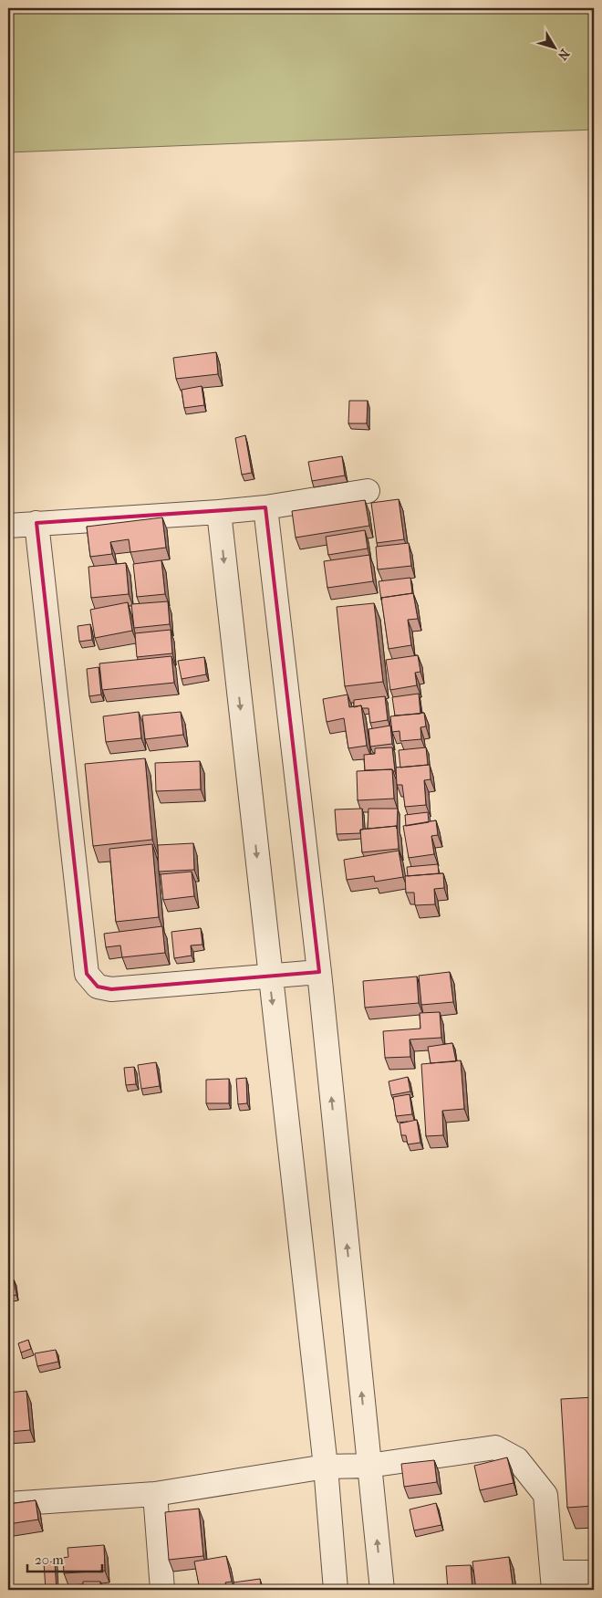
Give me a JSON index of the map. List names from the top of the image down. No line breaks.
{"scale_bar":"20 m","north":"bottom right"}
